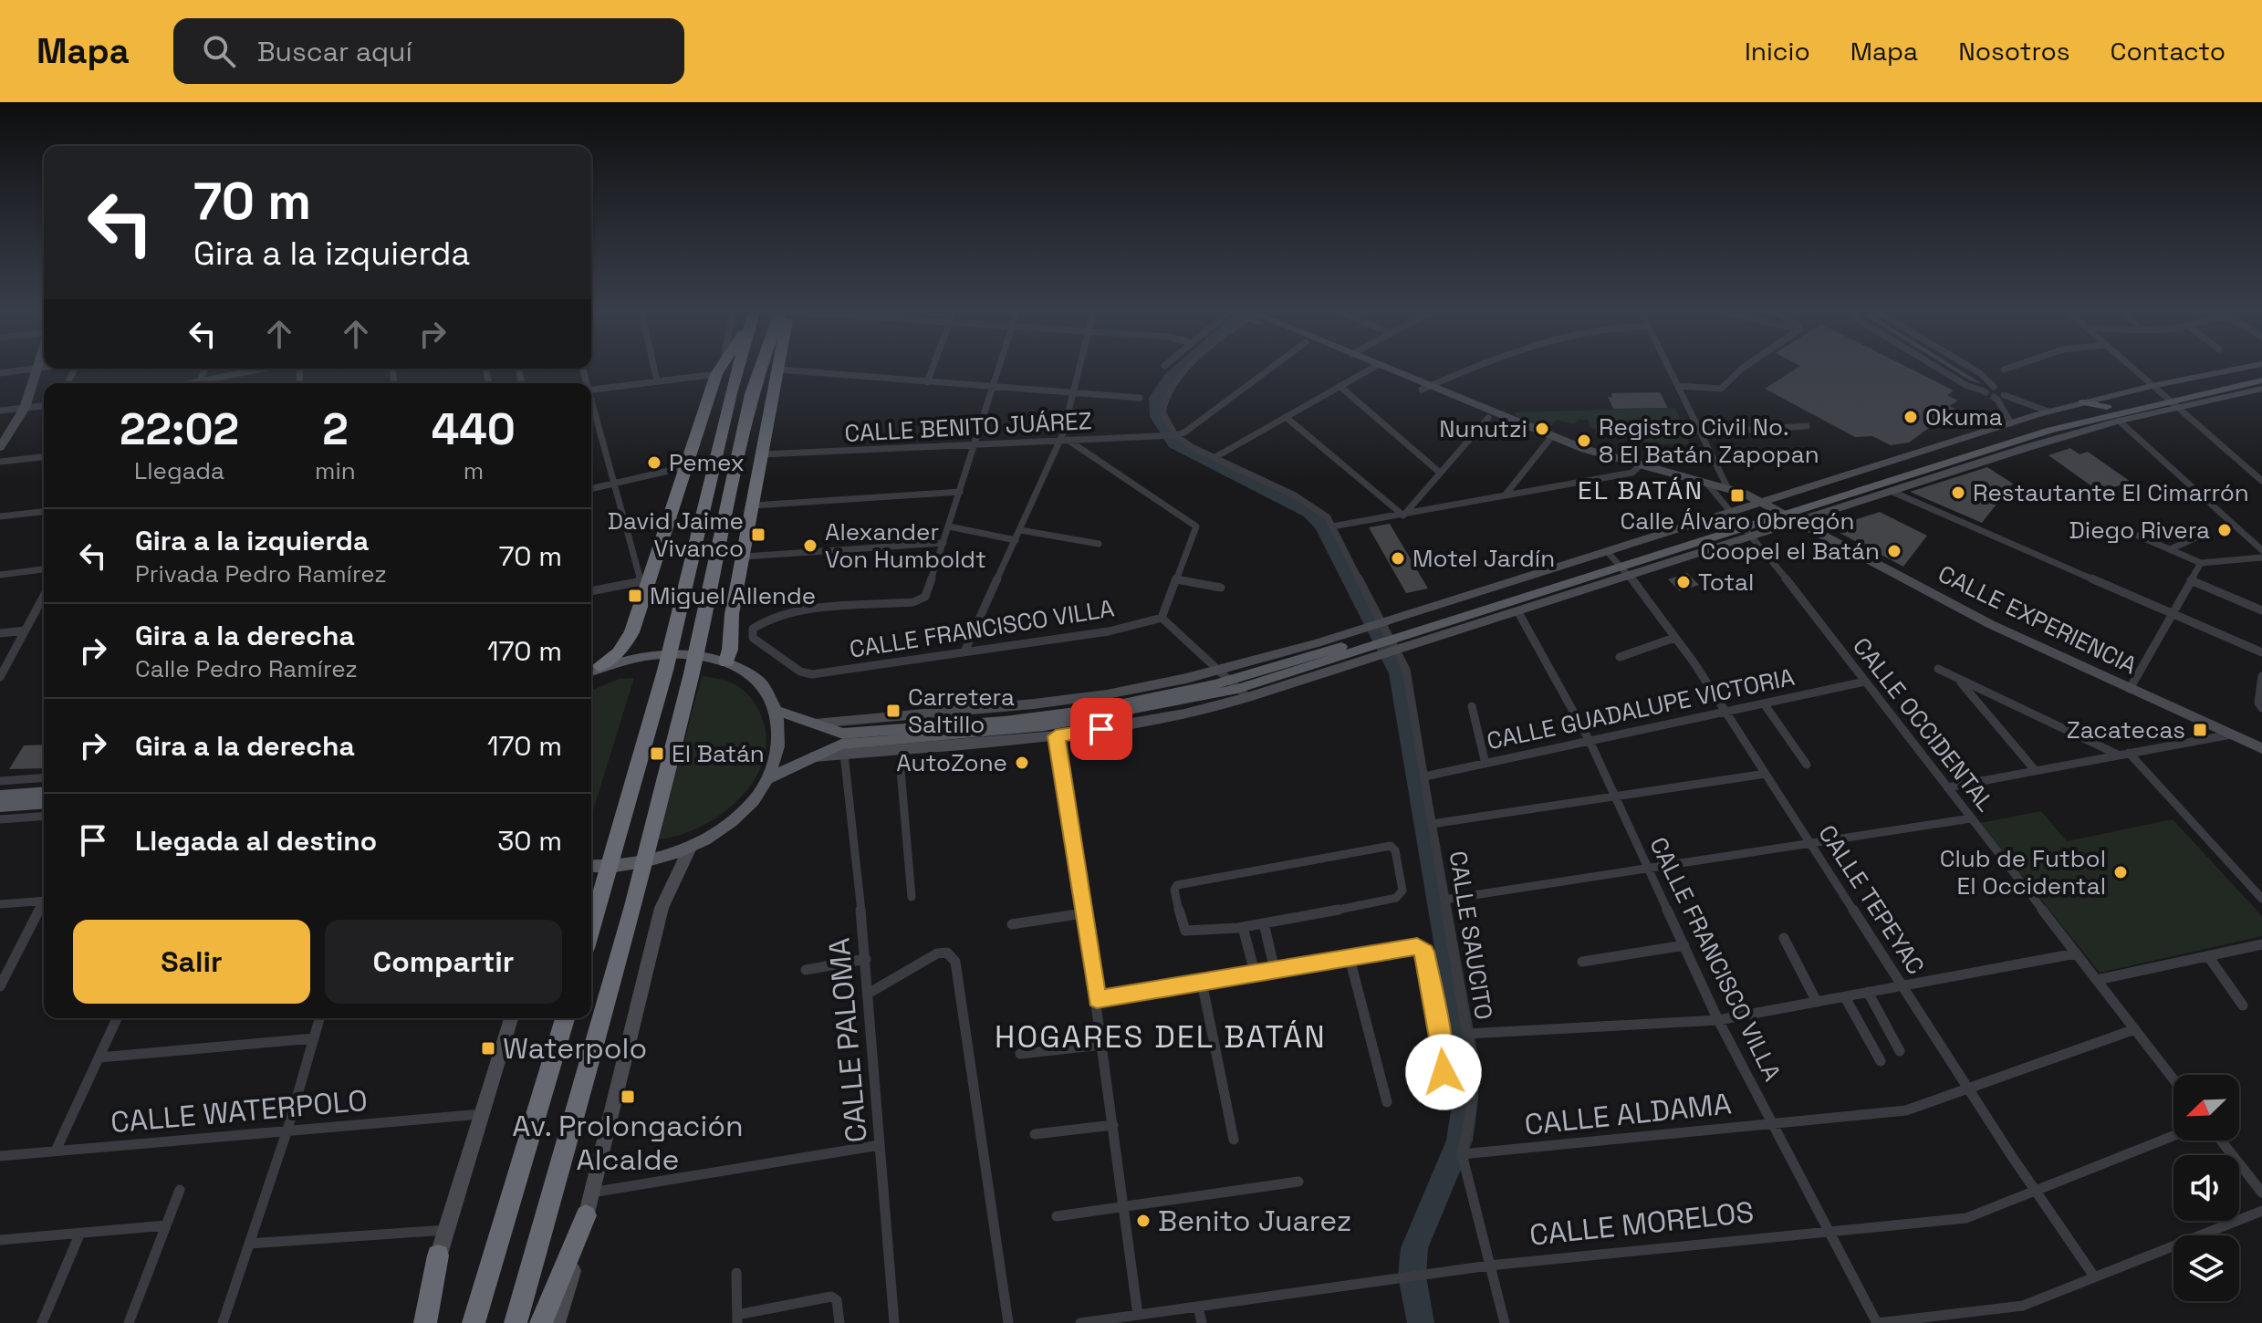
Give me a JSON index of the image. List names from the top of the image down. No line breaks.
{"streets":{"street":["CALLE BENITO JUÁREZ","CALLE EXPERIENCIA","CALLE FRANCISCO VILLA","CALLE GUADALUPE VICTORIA","CALLE OCCIDENTAL","CALLE TEPEYAC","CALLE SAUCITO","CALLE PALOMA","CALLE WATERPOLO","CALLE ALDAMA","CALLE MORELOS"]},"crossings":[["CALLE BENITO JUÁREZ","CALLE SAUCITO"],["CALLE FRANCISCO VILLA","CALLE GUADALUPE VICTORIA"],["CALLE FRANCISCO VILLA","CALLE ALDAMA"],["CALLE FRANCISCO VILLA","CALLE MORELOS"],["CALLE GUADALUPE VICTORIA","CALLE OCCIDENTAL"],["CALLE GUADALUPE VICTORIA","CALLE TEPEYAC"],["CALLE GUADALUPE VICTORIA","CALLE SAUCITO"],["CALLE OCCIDENTAL","CALLE ALDAMA"],["CALLE TEPEYAC","CALLE ALDAMA"],["CALLE TEPEYAC","CALLE MORELOS"],["CALLE SAUCITO","CALLE ALDAMA"],["CALLE SAUCITO","CALLE MORELOS"]],"districts":["EL BATÁN","HOGARES DEL BATÁN"],"places":{"other":["Okuma","Nunutzi","Registro Civil No. 8 El Batán Zapopan","Pemex","Restautante El Cimarrón","Diego Rivera","Alexander Von Humboldt","Coopel el Batán","Motel Jardín","Total","AutoZone","Club de Futbol El Occidental","Benito Juarez"],"transit":["Calle Álvaro Obregón","David Jaime Vivanco","Miguel Allende","Carretera Saltillo","Zacatecas","El Batán","Waterpolo","Av. Prolongación Alcalde"]},"north":"bottom left","page":{"header":"Mapa","search":"Buscar aquí","nav":["Inicio","Mapa","Nosotros","Contacto"],"turn":["70 m","Gira a la izquierda"],"eta":["22:02","Llegada","2","min","440","m"],"list":[{"name":"Gira a la izquierda","note":"Privada Pedro Ramírez","value":"70 m"},{"name":"Gira a la derecha","note":"Calle Pedro Ramírez","value":"170 m"},{"name":"Gira a la derecha","value":"170 m"},{"name":"Llegada al destino","value":"30 m"}],"buttons":["Salir","Compartir"]}}
